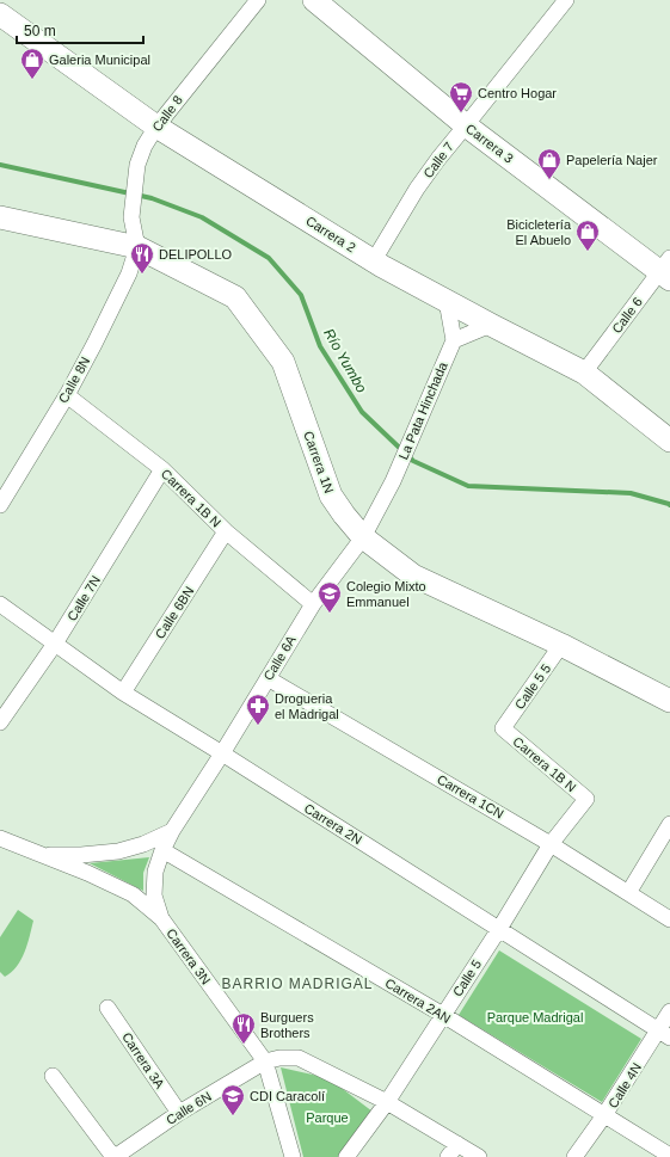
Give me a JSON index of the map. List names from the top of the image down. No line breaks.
{"streets":{"street":["Calle 8","Carrera 3","Calle 7","Carrera 2","Calle 6","Calle 8N","La Pata Hinchada","Carrera 1N","Carrera 1B N","Calle 7N","Calle 6BN","Calle 6A","Calle 5 5","Carrera 1CN","Carrera 2N","Carrera 3N","Calle 5","Carrera 2AN","Carrera 3A","Calle 4N","Calle 6N"]},"crossings":[["Calle 8","Carrera 2"],["Calle 8","Calle 8N"],["Calle 8","Carrera 1N"],["Carrera 3","Calle 7"],["Carrera 3","Calle 6"],["Calle 7","Carrera 2"],["Carrera 2","Calle 6"],["Calle 8N","Carrera 1N"],["Calle 8N","Carrera 1B N"],["La Pata Hinchada","Carrera 1N"],["La Pata Hinchada","Calle 6A"],["Carrera 1N","Calle 6A"],["Carrera 1N","Calle 5 5"],["Carrera 1B N","Calle 7N"],["Carrera 1B N","Calle 6BN"],["Carrera 1B N","Calle 6A"],["Carrera 1B N","Calle 5 5"],["Carrera 1B N","Calle 5"],["Calle 7N","Carrera 2N"],["Calle 6BN","Carrera 2N"],["Calle 6A","Carrera 1CN"],["Calle 6A","Carrera 2N"],["Calle 6A","Carrera 3N"],["Calle 6A","Carrera 2AN"],["Carrera 1CN","Calle 5"],["Carrera 2N","Calle 5"],["Carrera 2N","Calle 4N"],["Carrera 3N","Calle 6N"],["Calle 5","Carrera 2AN"],["Carrera 2AN","Calle 4N"],["Carrera 3A","Calle 6N"]],"districts":["BARRIO MADRIGAL"],"water":["Río Yumbo"],"parks":["Parque Madrigal","Parque"],"places":{"shop":["Galeria Municipal","Papelería Najer","Bicicletería El Abuelo"],"supermarket":["Centro Hogar"],"restaurant":["DELIPOLLO","Burguers Brothers"],"school or university":["Colegio Mixto Emmanuel","CDI Caracolí"],"pharmacy":["Drogueria el Madrigal"]},"scale_bar":"50 m"}
